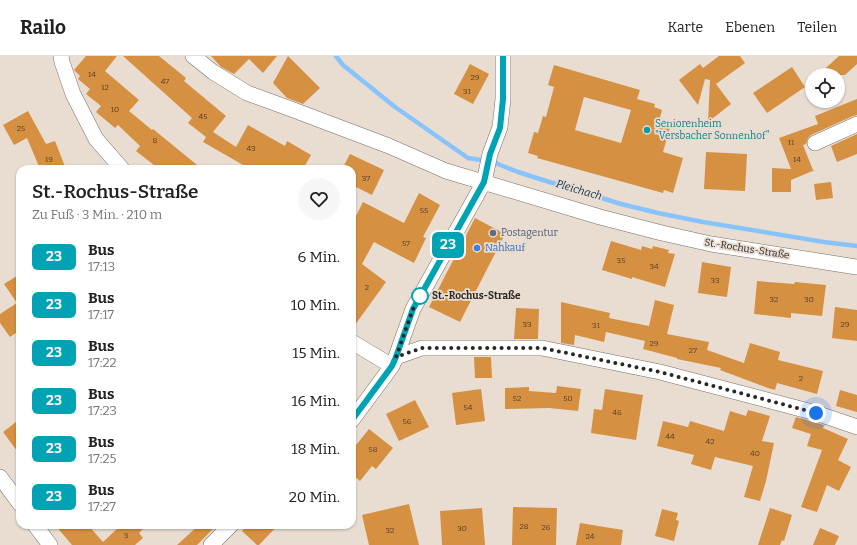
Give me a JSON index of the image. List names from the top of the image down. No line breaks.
{"streets":{"street":["St.-Rochus-Straße"]},"water":["Pleichach"],"places":["Seniorenheim \"Versbacher Sonnenhof\"","Postagentur","Nahkauf","St.-Rochus-Straße"],"lines":["bus line 23"],"house_numbers":["14","29","47","12","31","10","45","25","8","11","43","19","14","37","55","57","35","34","33","2","32","30","33","29","31","29","27","2","52","50","54","46","56","44","42","58","40","28","26","30","32","3","24"],"page":{"header":"Railo","nav":["Karte","Ebenen","Teilen"],"on_map":"23","heading":["St.-Rochus-Straße","Zu Fuß · 3 Min. · 210 m"],"list":[{"mark":"23","name":"Bus","note":"17:13","value":"6 Min."},{"mark":"23","name":"Bus","note":"17:17","value":"10 Min."},{"mark":"23","name":"Bus","note":"17:22","value":"15 Min."},{"mark":"23","name":"Bus","note":"17:23","value":"16 Min."},{"mark":"23","name":"Bus","note":"17:25","value":"18 Min."},{"mark":"23","name":"Bus","note":"17:27","value":"20 Min."}]}}
